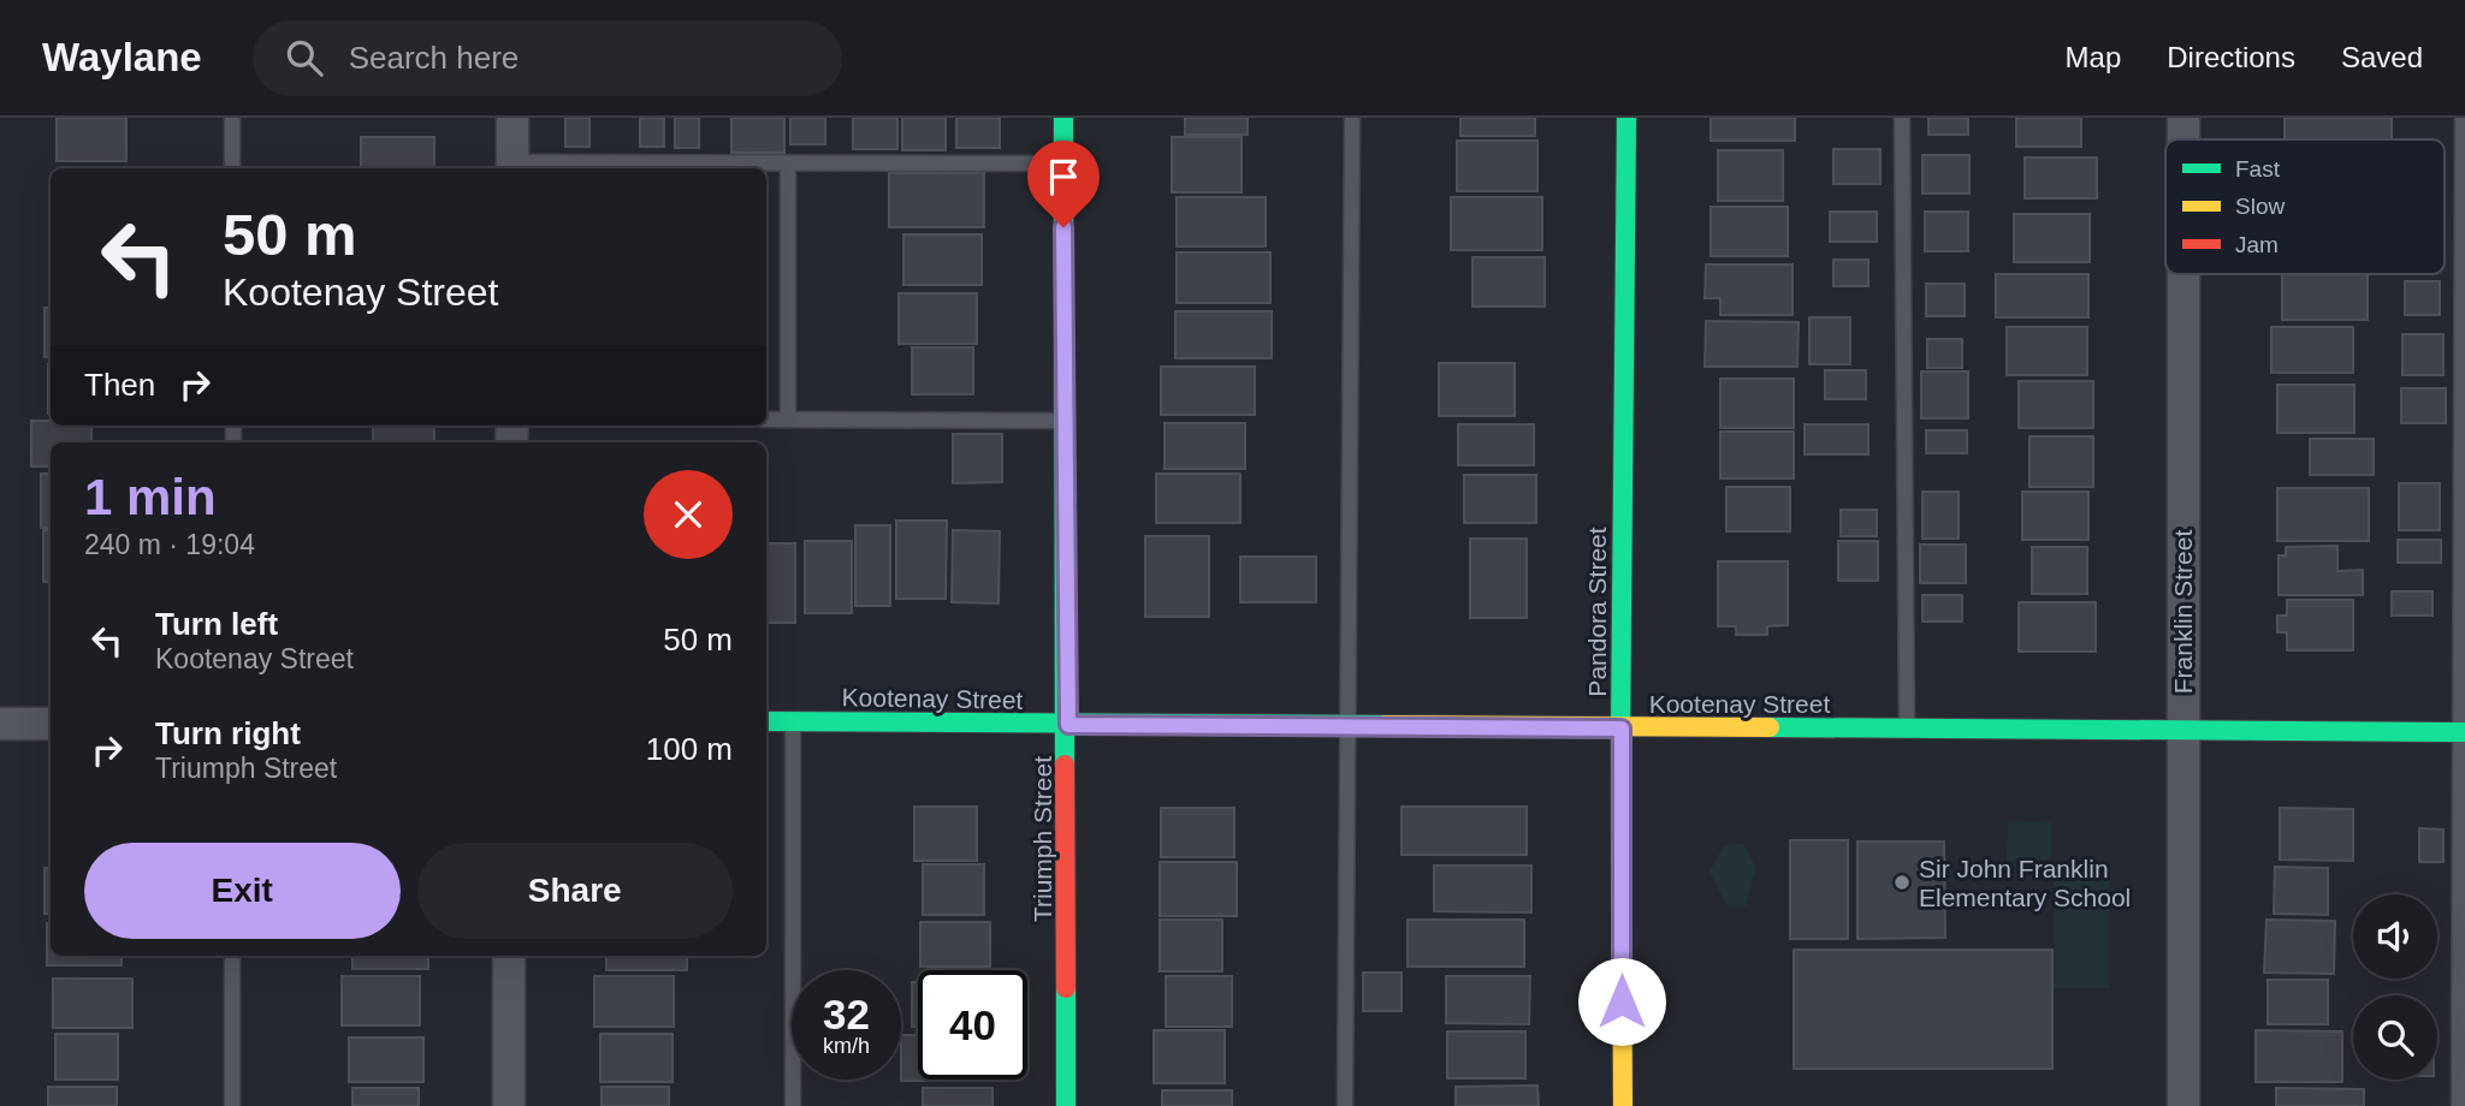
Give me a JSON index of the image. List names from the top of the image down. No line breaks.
{"streets":{"street":["Pandora Street","Franklin Street","Kootenay Street","Triumph Street"]},"crossings":[["Pandora Street","Kootenay Street"],["Franklin Street","Kootenay Street"],["Kootenay Street","Triumph Street"]],"places":["Sir John Franklin Elementary School"],"legend":["Fast","Slow","Jam"],"page":{"header":"Waylane","search":"Search here","nav":["Map","Directions","Saved"],"turn":["50 m","Kootenay Street"],"then":"Then","heading":["1 min","240 m · 19:04"],"list":[{"name":"Turn left","note":"Kootenay Street","value":"50 m"},{"name":"Turn right","note":"Triumph Street","value":"100 m"}],"buttons":["Exit","Share"],"speed":"32 km/h","limit":"40"}}
